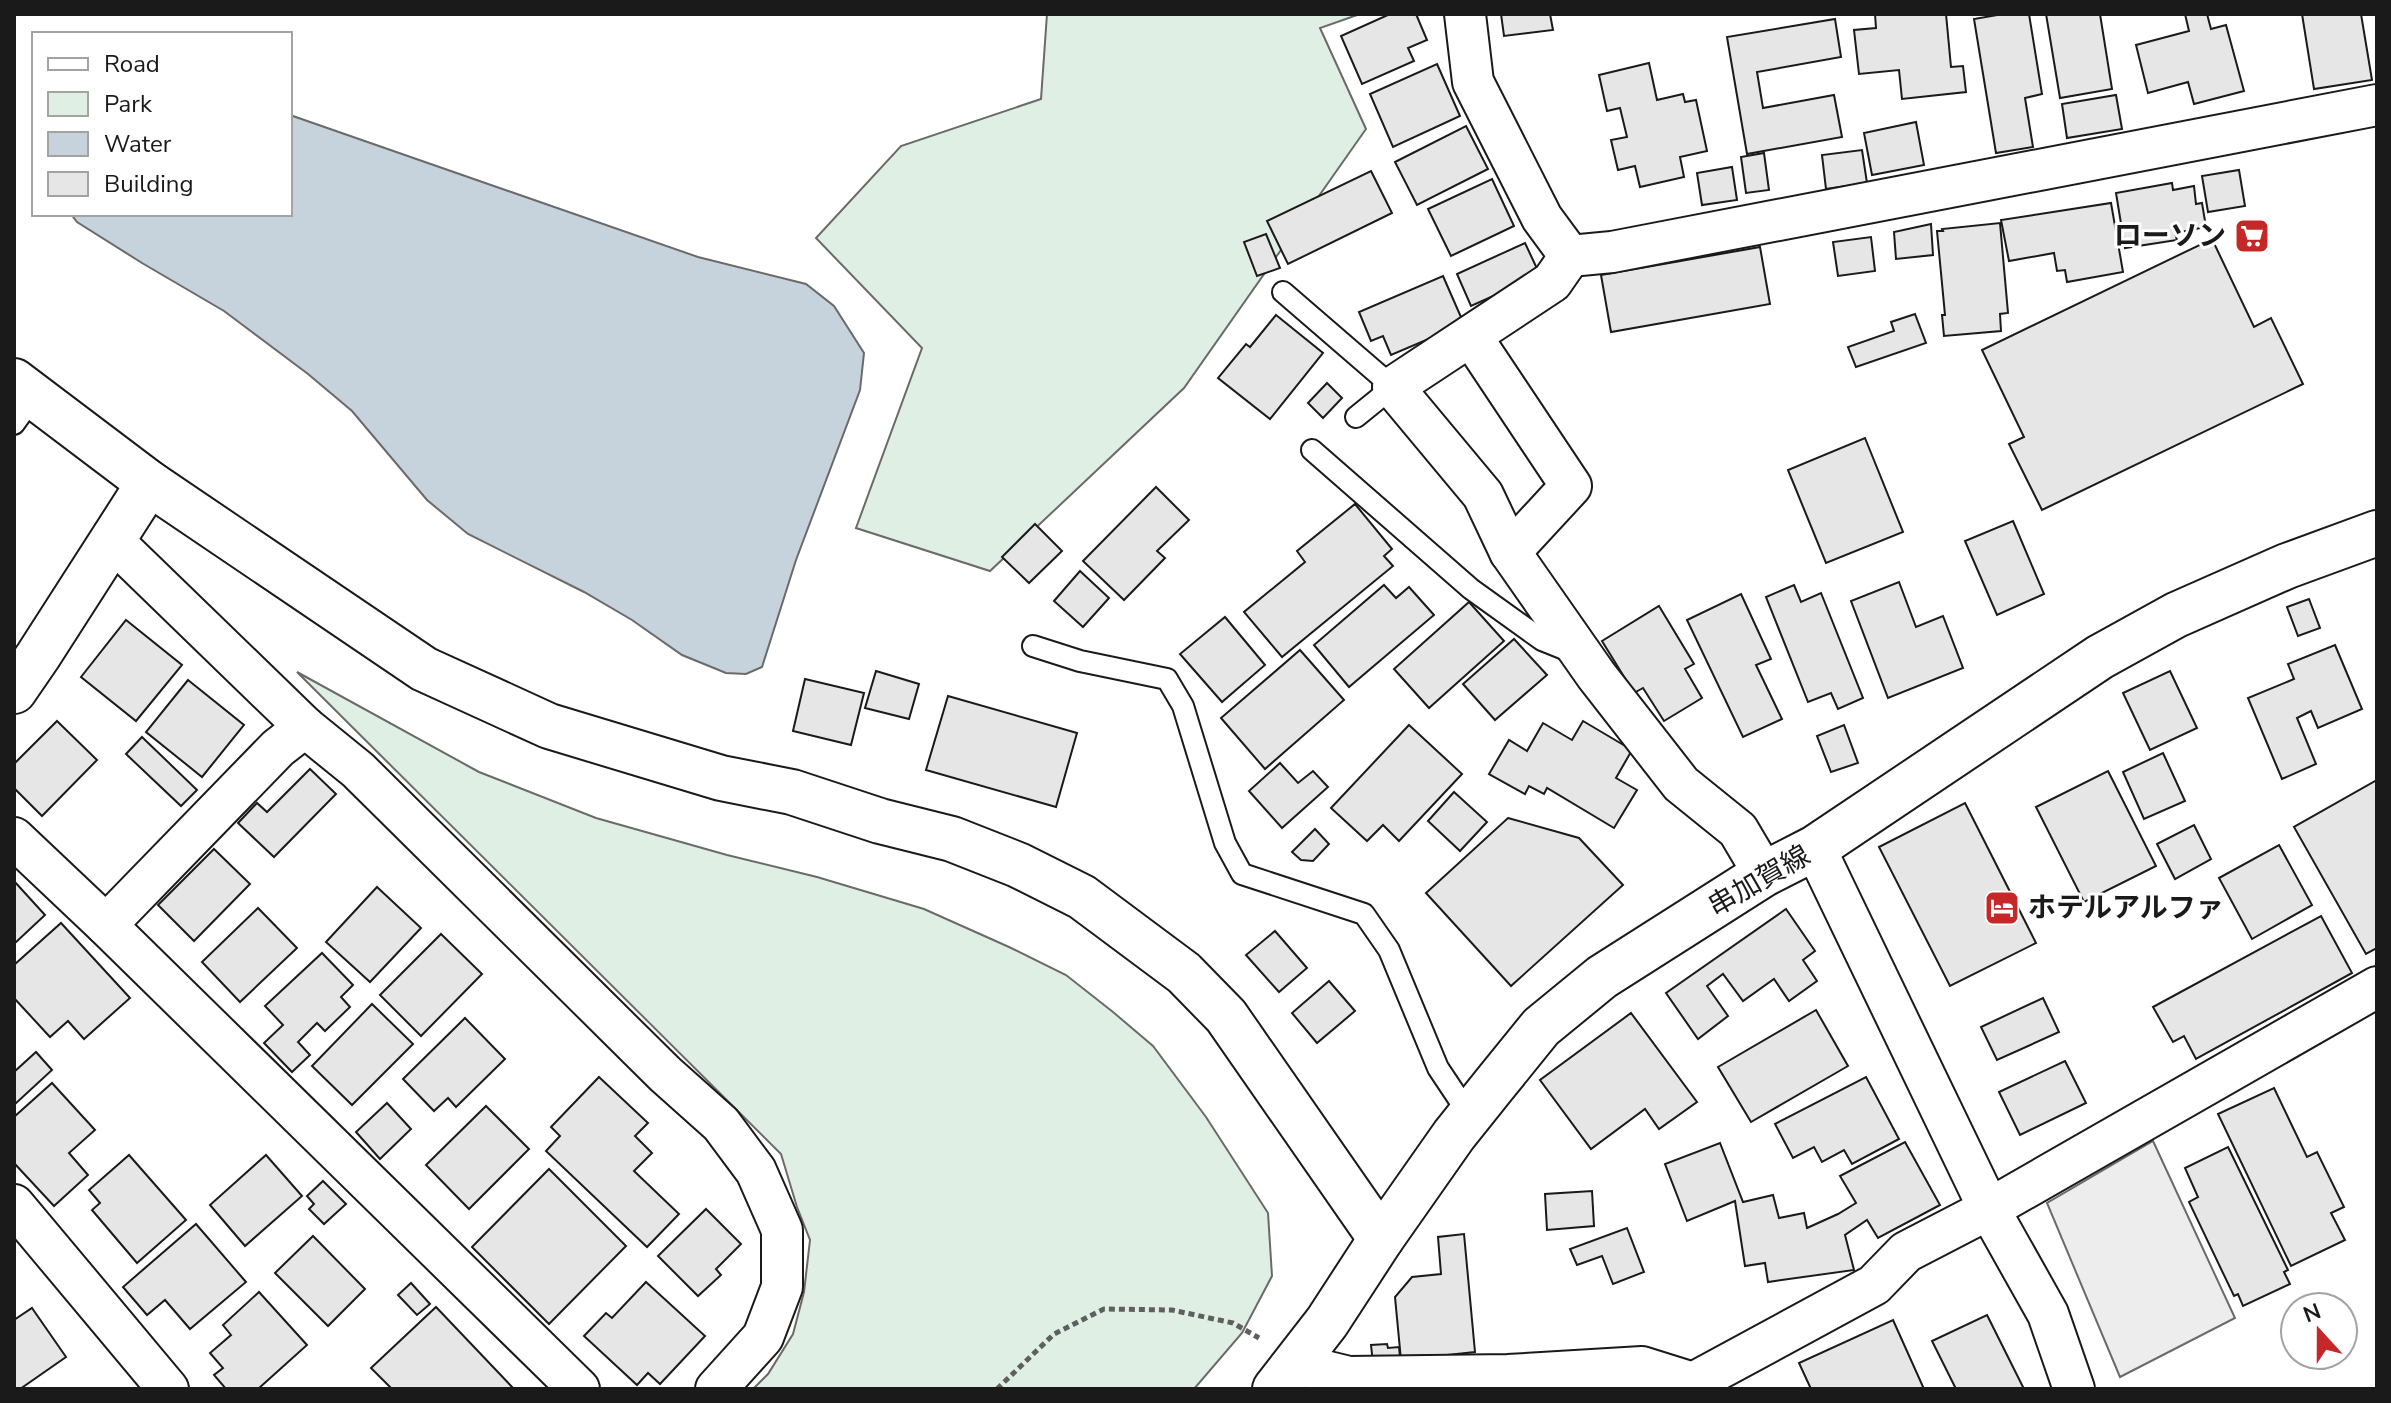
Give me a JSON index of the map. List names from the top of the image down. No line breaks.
{"streets":{"street":["串加賀線"]},"places":{"supermarket":["ローソン"],"hotel":["ホテルアルファ"]},"legend":["Road","Park","Water","Building"],"north":"top"}
